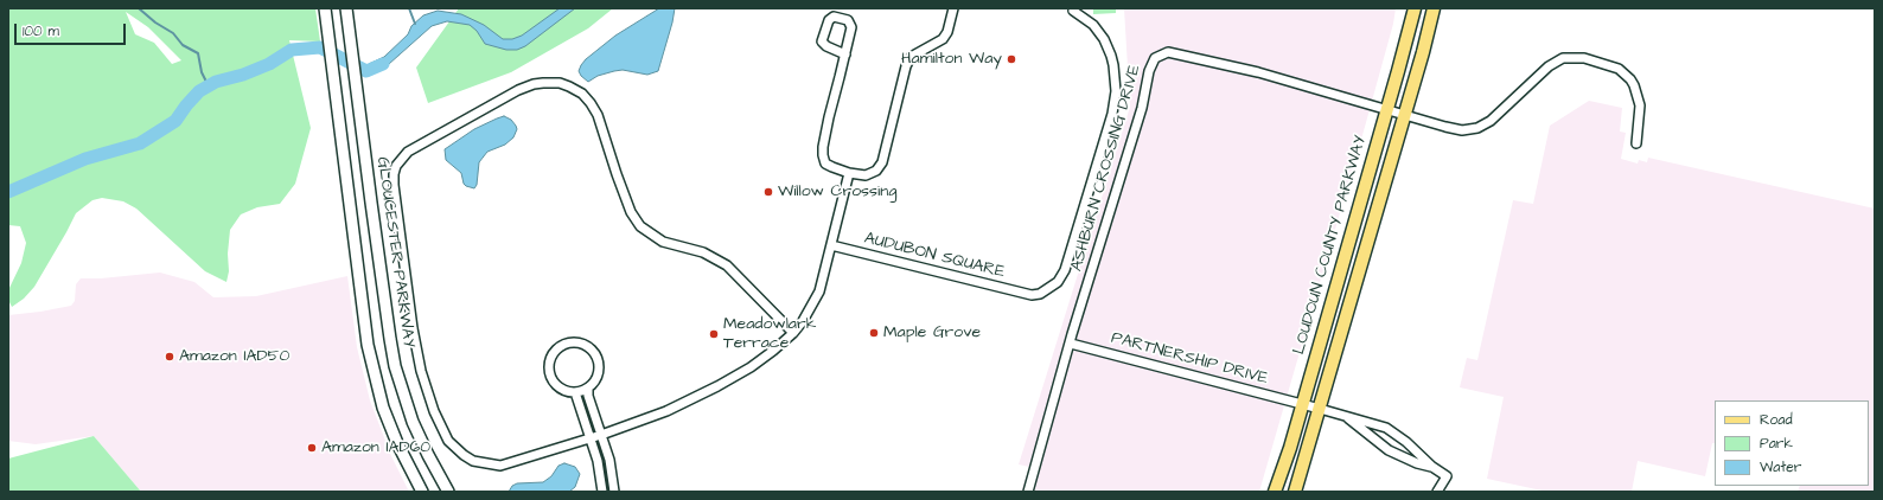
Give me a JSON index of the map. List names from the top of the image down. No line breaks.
{"streets":{"main road":["LOUDOUN COUNTY PARKWAY","GLOUCESTER PARKWAY"],"street":["ASHBURN CROSSING DRIVE","AUDUBON SQUARE","PARTNERSHIP DRIVE"]},"crossings":[["ASHBURN CROSSING DRIVE","LOUDOUN COUNTY PARKWAY"],["ASHBURN CROSSING DRIVE","PARTNERSHIP DRIVE"],["LOUDOUN COUNTY PARKWAY","PARTNERSHIP DRIVE"]],"places":["Hamilton Way","Willow Crossing","Maple Grove","Meadowlark Terrace","Amazon IAD50","Amazon IAD60"],"legend":["Road","Park","Water"],"scale_bar":"100 m"}
